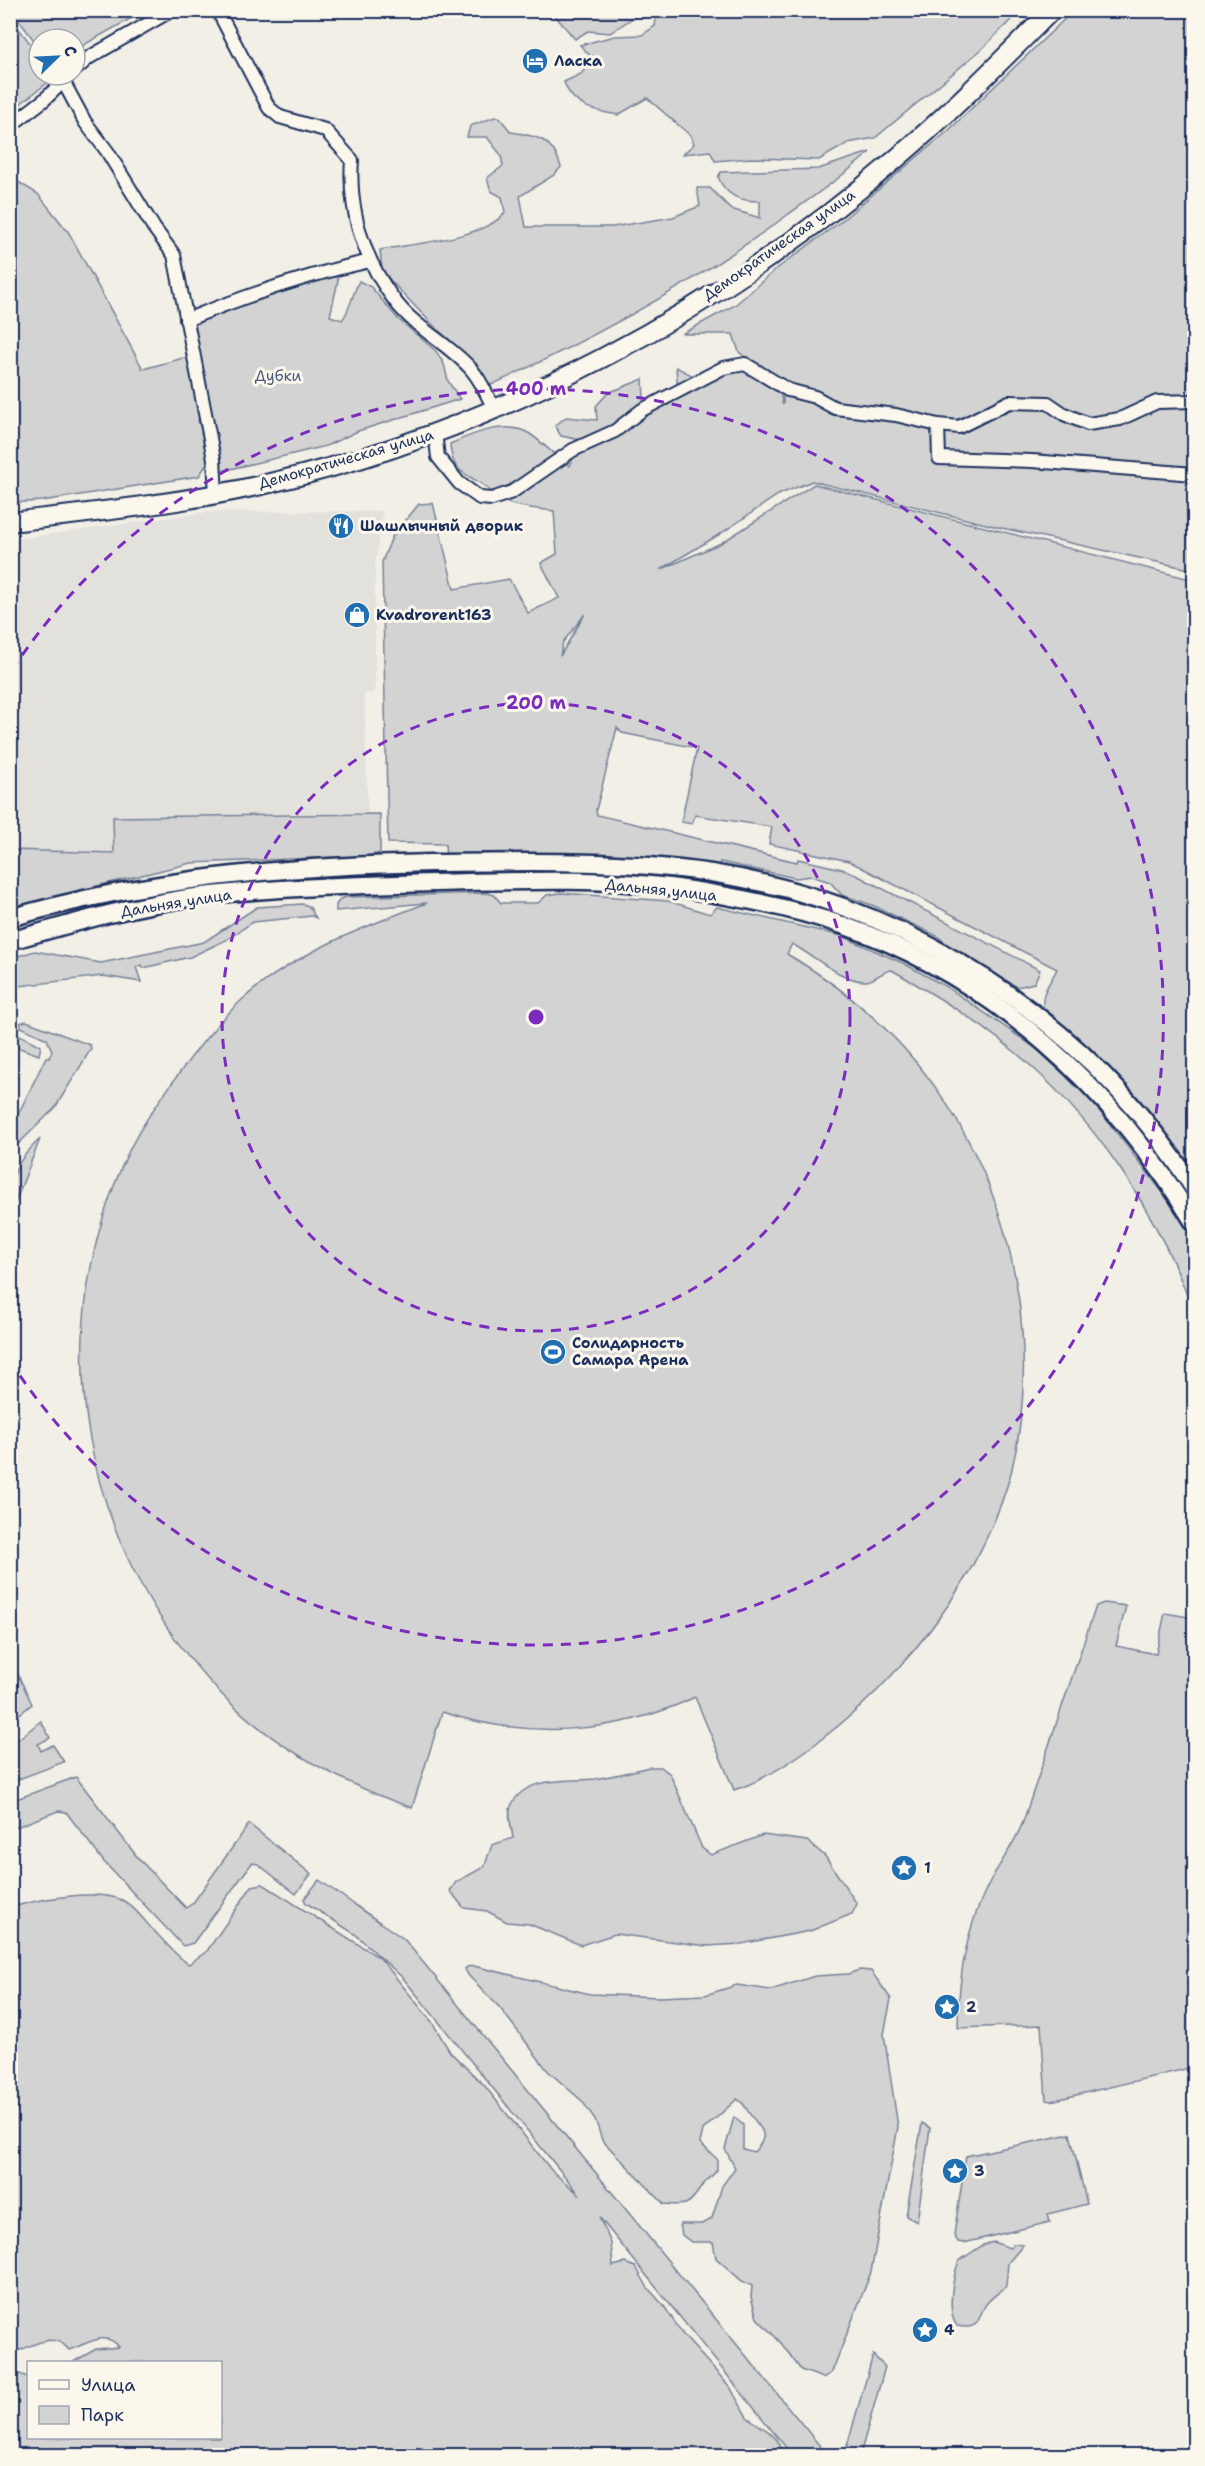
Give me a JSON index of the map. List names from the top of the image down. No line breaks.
{"streets":{"main road":["Демократическая улица","Дальняя улица"]},"parks":["Дубки"],"places":{"hotel":["Ласка"],"restaurant":["Шашлычный дворик"],"shop":["Kvadrorent163"],"sports":["Солидарность Самара Арена"],"place":["1","2","3","4"]},"legend":["Улица","Парк"],"north":"top right","rings":["400 m","200 m"]}
